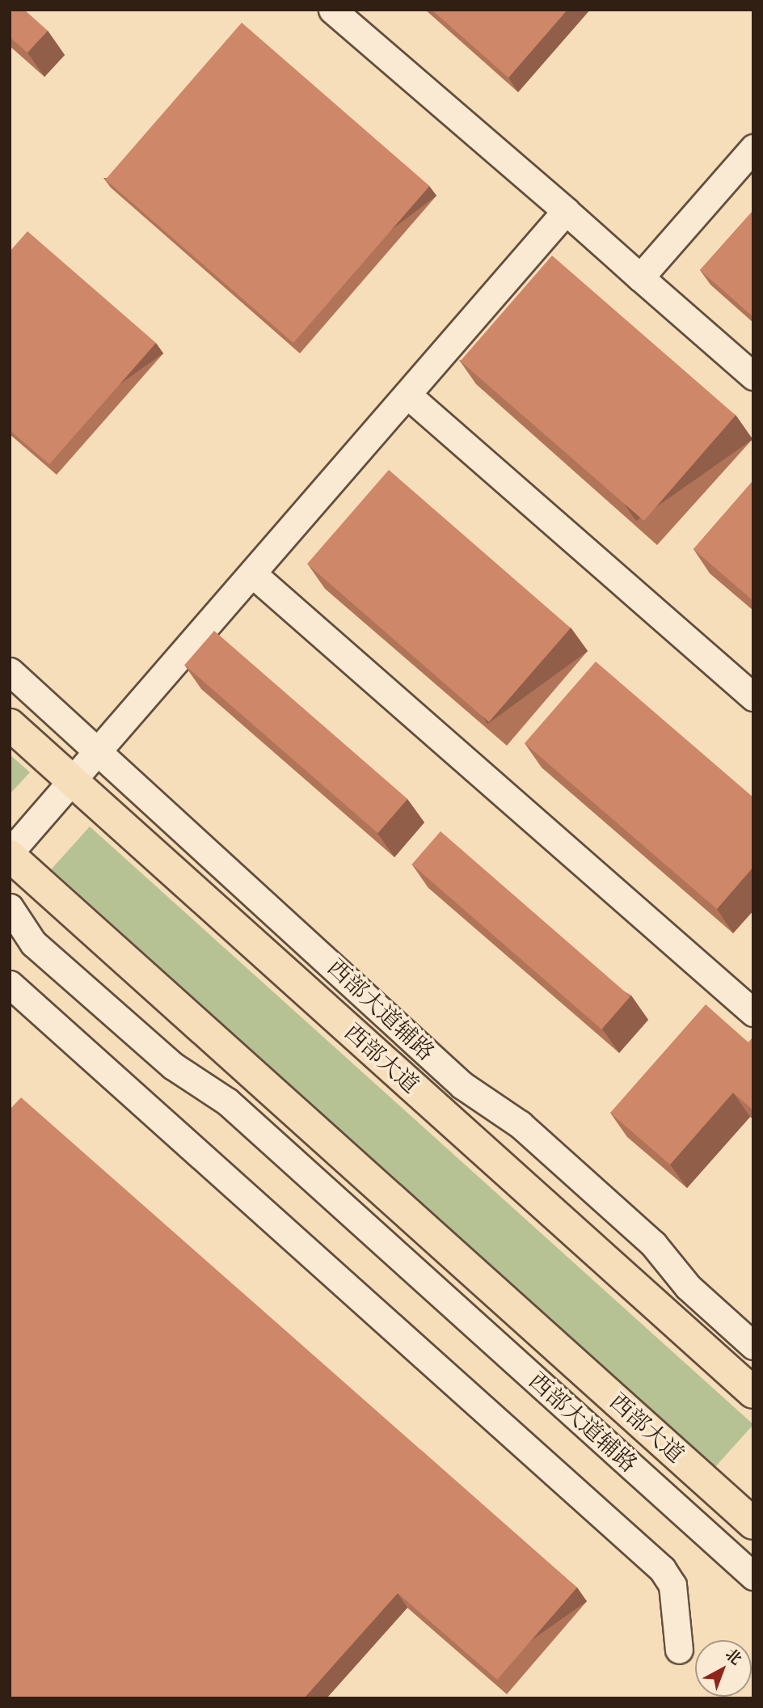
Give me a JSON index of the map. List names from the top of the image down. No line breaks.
{"streets":{"main road":["西部大道"],"street":["西部大道辅路"]},"north":"top right"}
